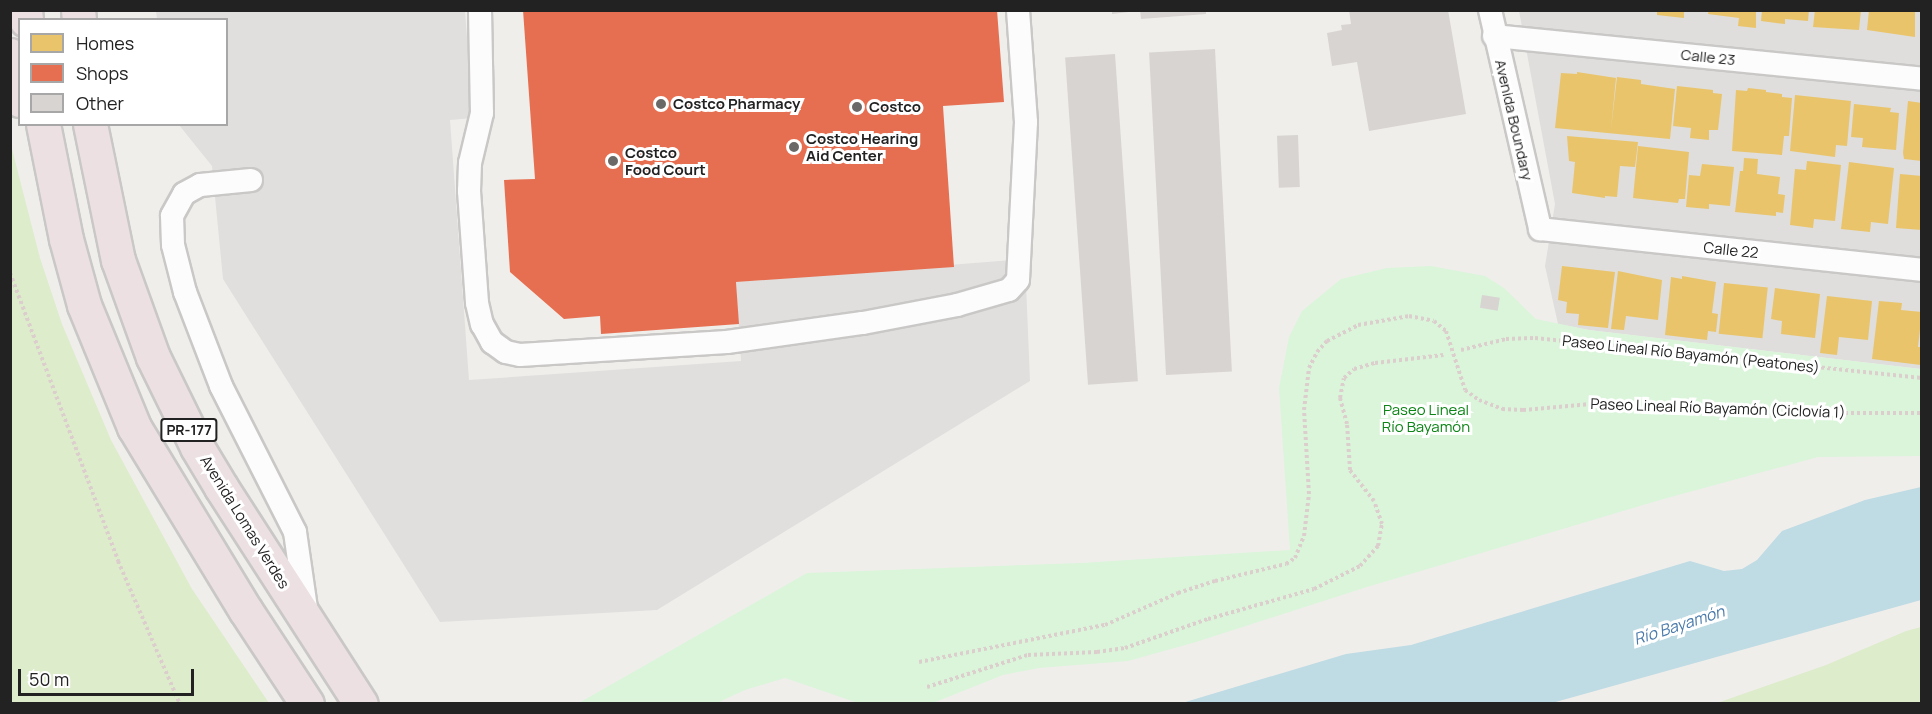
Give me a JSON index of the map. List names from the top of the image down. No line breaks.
{"streets":{"highway":["PR-177","Avenida Lomas Verdes"],"street":["Calle 23","Avenida Boundary","Calle 22"],"path":["Paseo Lineal Río Bayamón (Peatones)","Paseo Lineal Río Bayamón (Ciclovía 1)"]},"crossings":[["Calle 23","Avenida Boundary"],["Avenida Boundary","Calle 22"]],"water":["Río Bayamón"],"parks":["Paseo Lineal Río Bayamón"],"places":["Costco Pharmacy","Costco","Costco Hearing Aid Center","Costco Food Court"],"legend":["Homes","Shops","Other"],"scale_bar":"50 m"}
